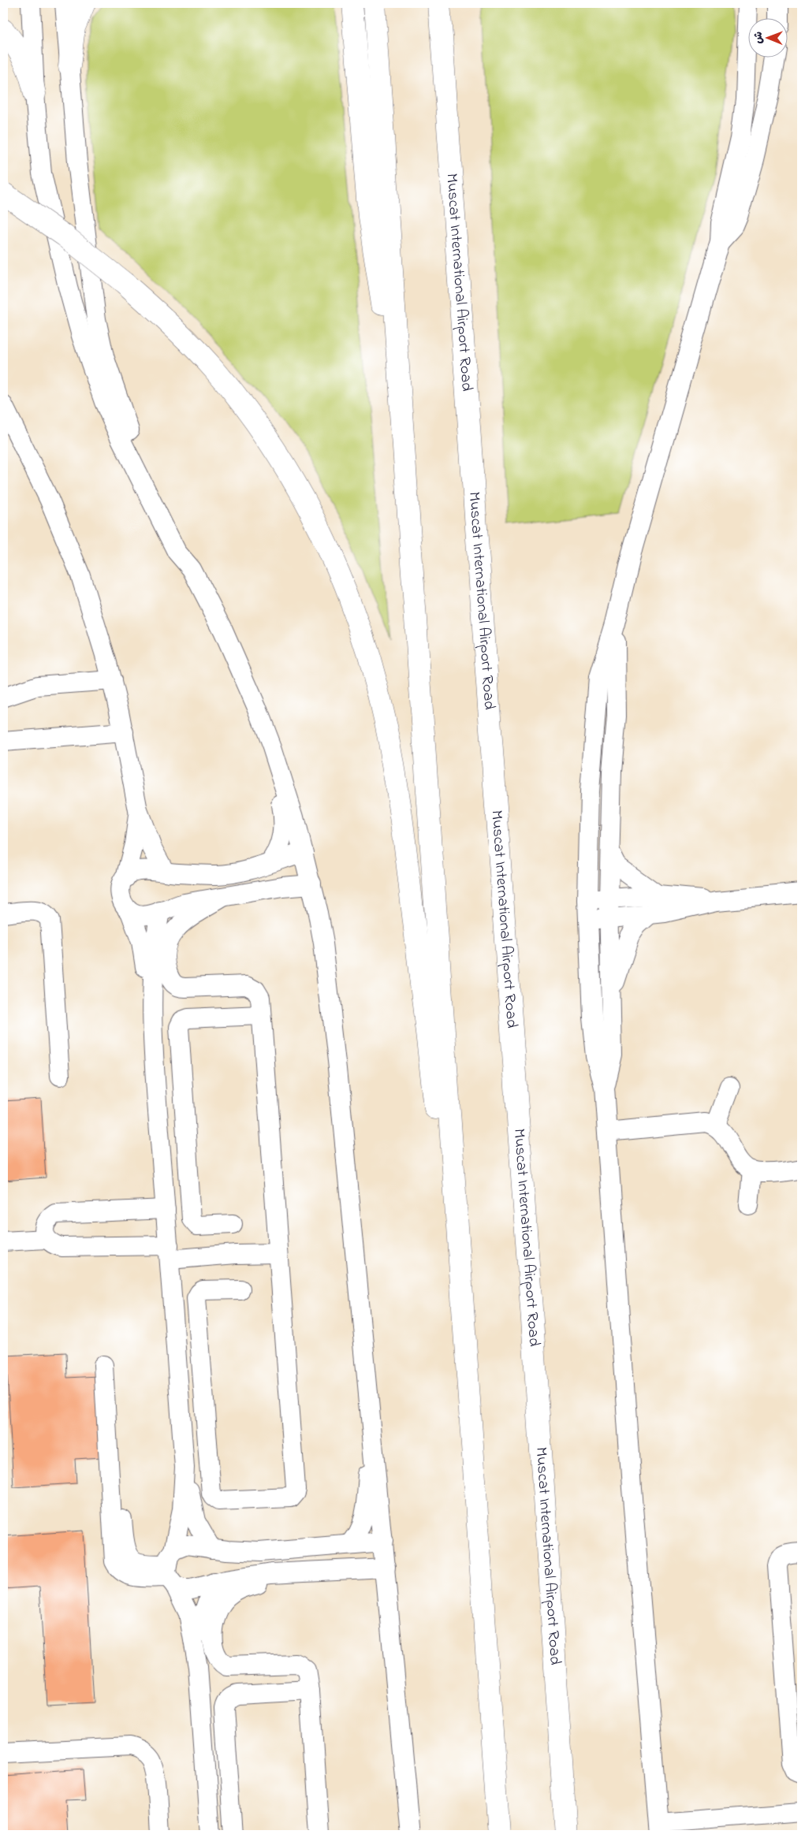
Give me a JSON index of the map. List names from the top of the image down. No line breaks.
{"streets":{"main road":["Muscat International Airport Road"]},"north":"left"}
